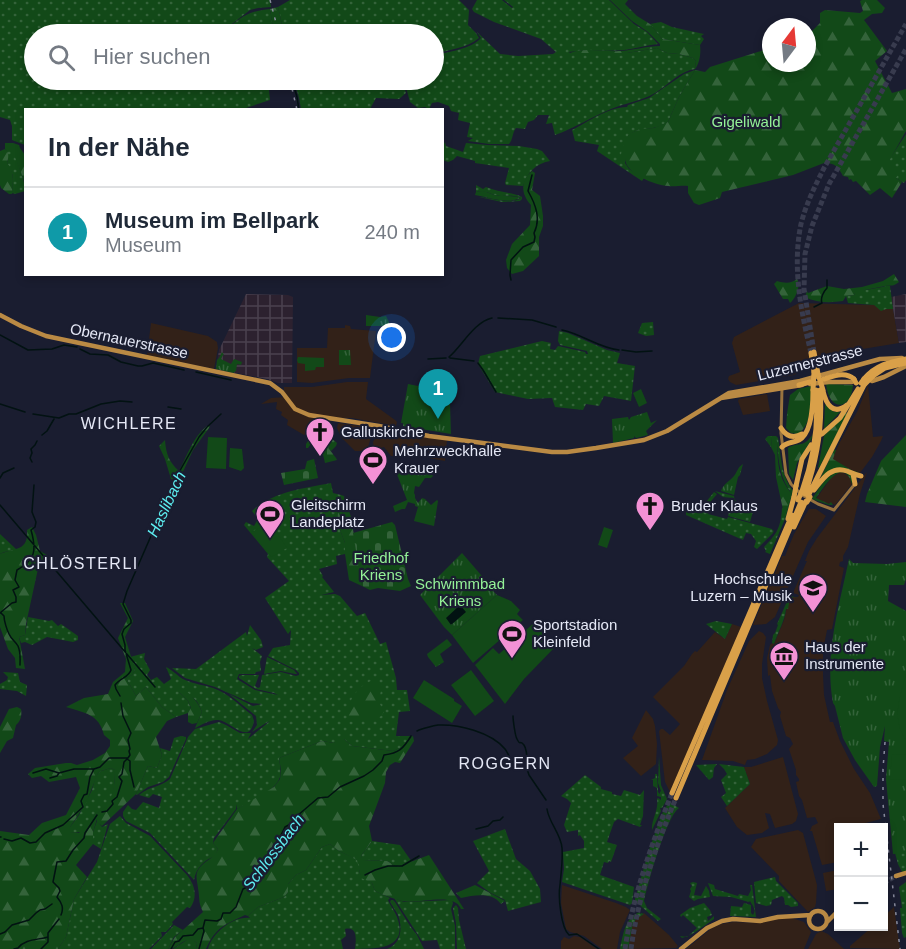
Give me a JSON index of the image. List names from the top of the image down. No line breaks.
{"streets":{"main road":["Obernauerstrasse","Luzernerstrasse"]},"crossings":[["Obernauerstrasse","Luzernerstrasse"]],"districts":["WICHLERE","CHLÖSTERLI","ROGGERN"],"water":["Haslibach","Schlossbach"],"parks":["Gigeliwald","Friedhof Kriens","Schwimmbad Kriens"],"places":{"church":["Galluskirche","Bruder Klaus"],"sports":["Mehrzweckhalle Krauer","Gleitschirm Landeplatz","Sportstadion Kleinfeld"],"school or university":["Hochschule Luzern – Musik"],"museum":["Haus der Instrumente"]},"north":"top","page":{"search":"Hier suchen","heading":"In der Nähe","list":[{"mark":"1","name":"Museum im Bellpark","note":"Museum","value":"240 m"}],"pins":"1","map_buttons":["+","−"]}}
